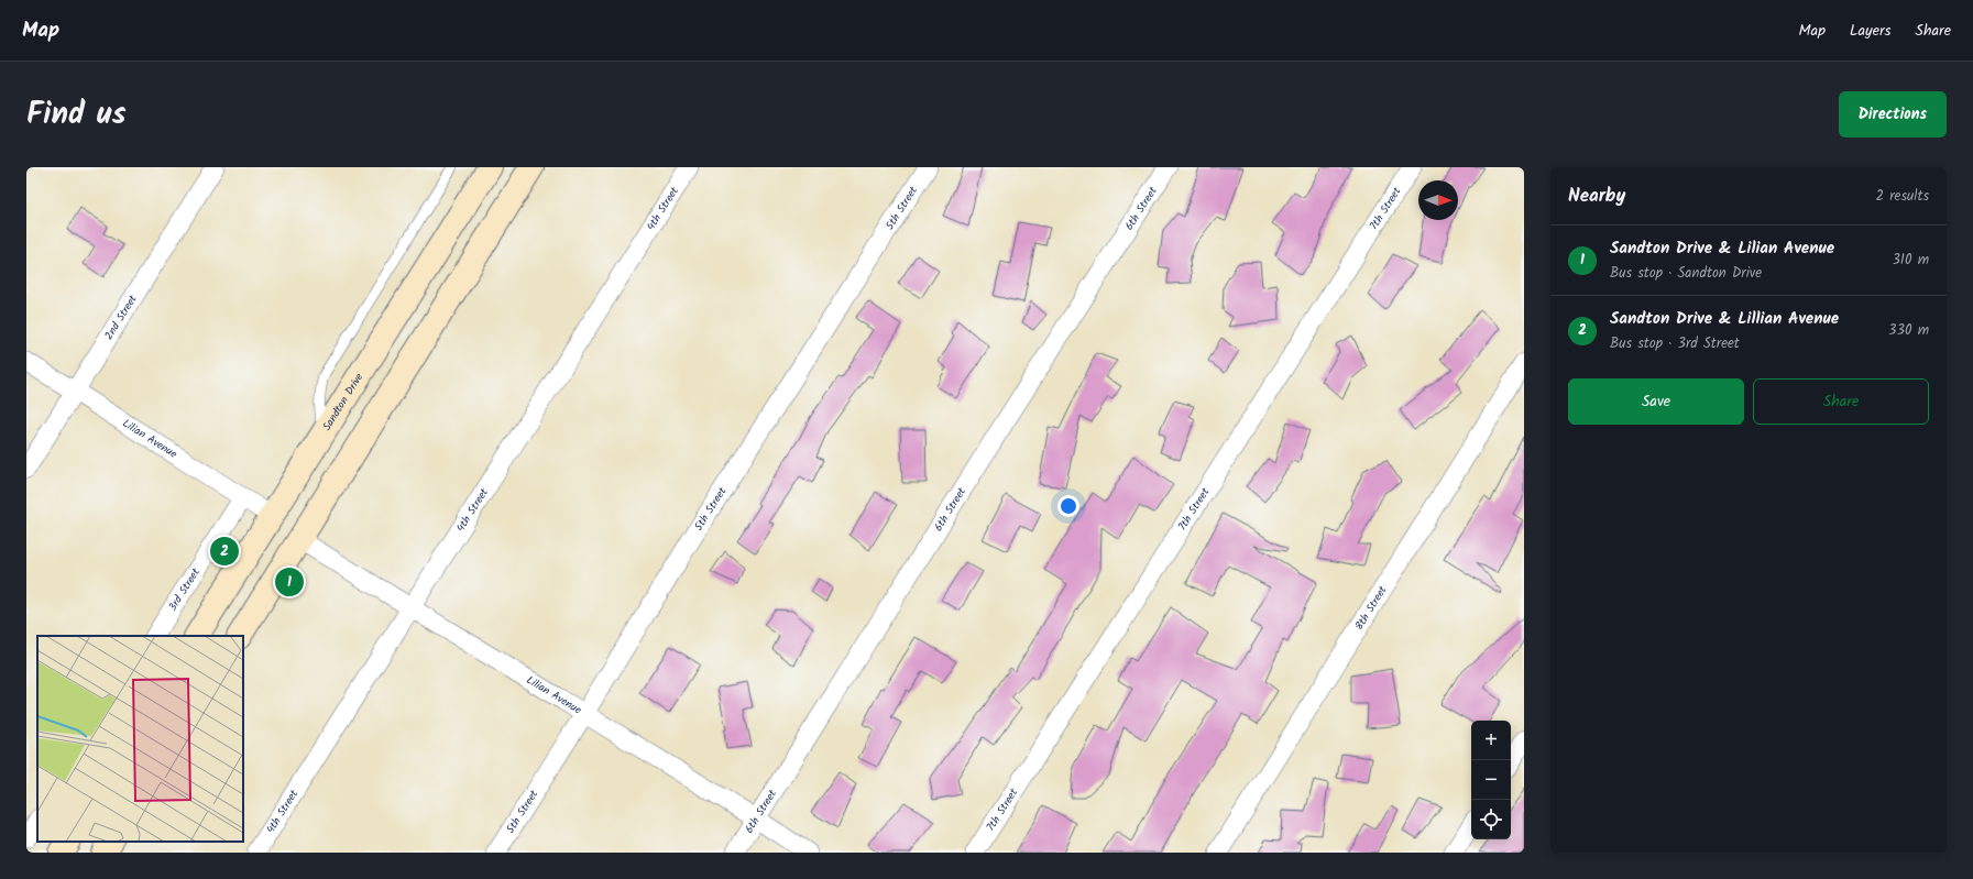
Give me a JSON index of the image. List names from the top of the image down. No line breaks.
{"streets":{"main road":["Sandton Drive"],"street":["5th Street","6th Street","4th Street","7th Street","2nd Street","Lilian Avenue","3rd Street","8th Street"]},"crossings":[["5th Street","Lilian Avenue"],["6th Street","Lilian Avenue"],["4th Street","Lilian Avenue"],["2nd Street","Lilian Avenue"],["Sandton Drive","Lilian Avenue"],["Lilian Avenue","3rd Street"]],"north":"right","page":{"header":"Map","nav":["Map","Layers","Share"],"title":"Find us","buttons":["Directions",["Save","Share"]],"heading":["Nearby","2 results"],"list":[{"mark":"1","name":"Sandton Drive & Lilian Avenue","note":"Bus stop · Sandton Drive","value":"310 m"},{"mark":"2","name":"Sandton Drive & Lillian Avenue","note":"Bus stop · 3rd Street","value":"330 m"}],"pins":["2","1"],"map_buttons":["+","−"]}}
